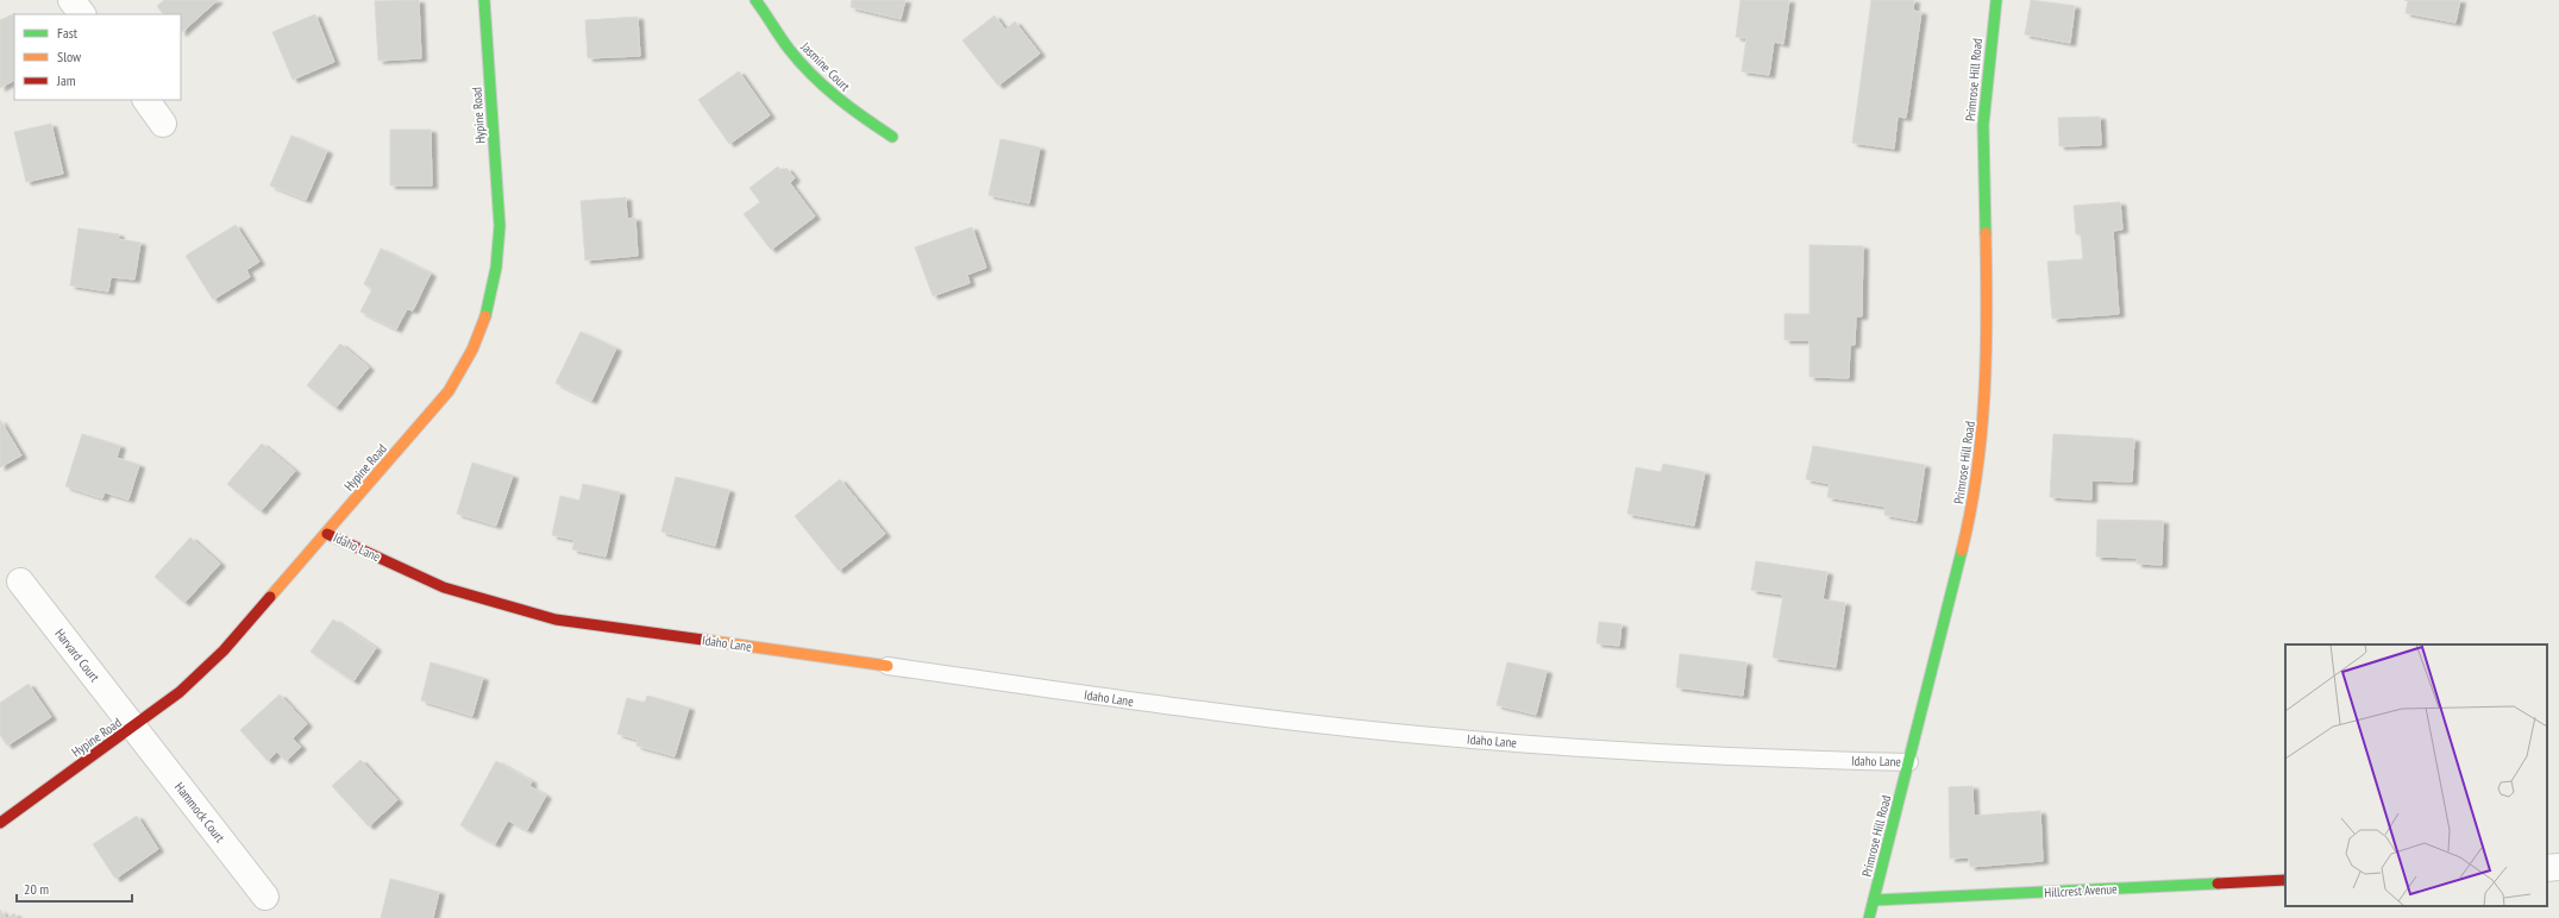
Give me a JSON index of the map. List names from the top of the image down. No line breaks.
{"streets":{"street":["Jasmine Court","Primrose Hill Road","Hypine Road","Idaho Lane","Harvard Court","Hammock Court","Hillcrest Avenue"]},"crossings":[["Primrose Hill Road","Idaho Lane"],["Primrose Hill Road","Hillcrest Avenue"],["Hypine Road","Idaho Lane"],["Hypine Road","Harvard Court"],["Hypine Road","Hammock Court"],["Harvard Court","Hammock Court"]],"legend":["Fast","Slow","Jam"],"scale_bar":"20 m"}
